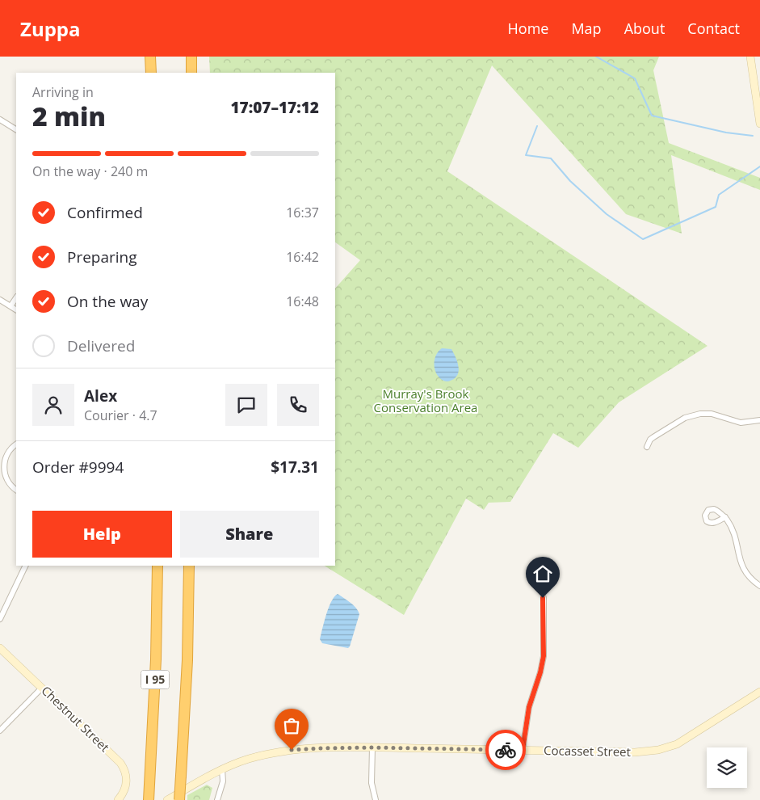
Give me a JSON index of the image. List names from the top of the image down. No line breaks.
{"streets":{"highway":["I 95"],"main road":["Chestnut Street","Cocasset Street"]},"parks":["Murray's Brook Conservation Area"],"page":{"header":"Zuppa","nav":["Home","Map","About","Contact"],"heading":["2 min","Arriving in","17:07–17:12"],"panel":["Alex","Courier · 4.7","Order #9994","$17.31"],"bar":"On the way · 240 m","list":[["Confirmed","16:37"],["Preparing","16:42"],["On the way","16:48"],"Delivered"],"buttons":["Help","Share"]}}
